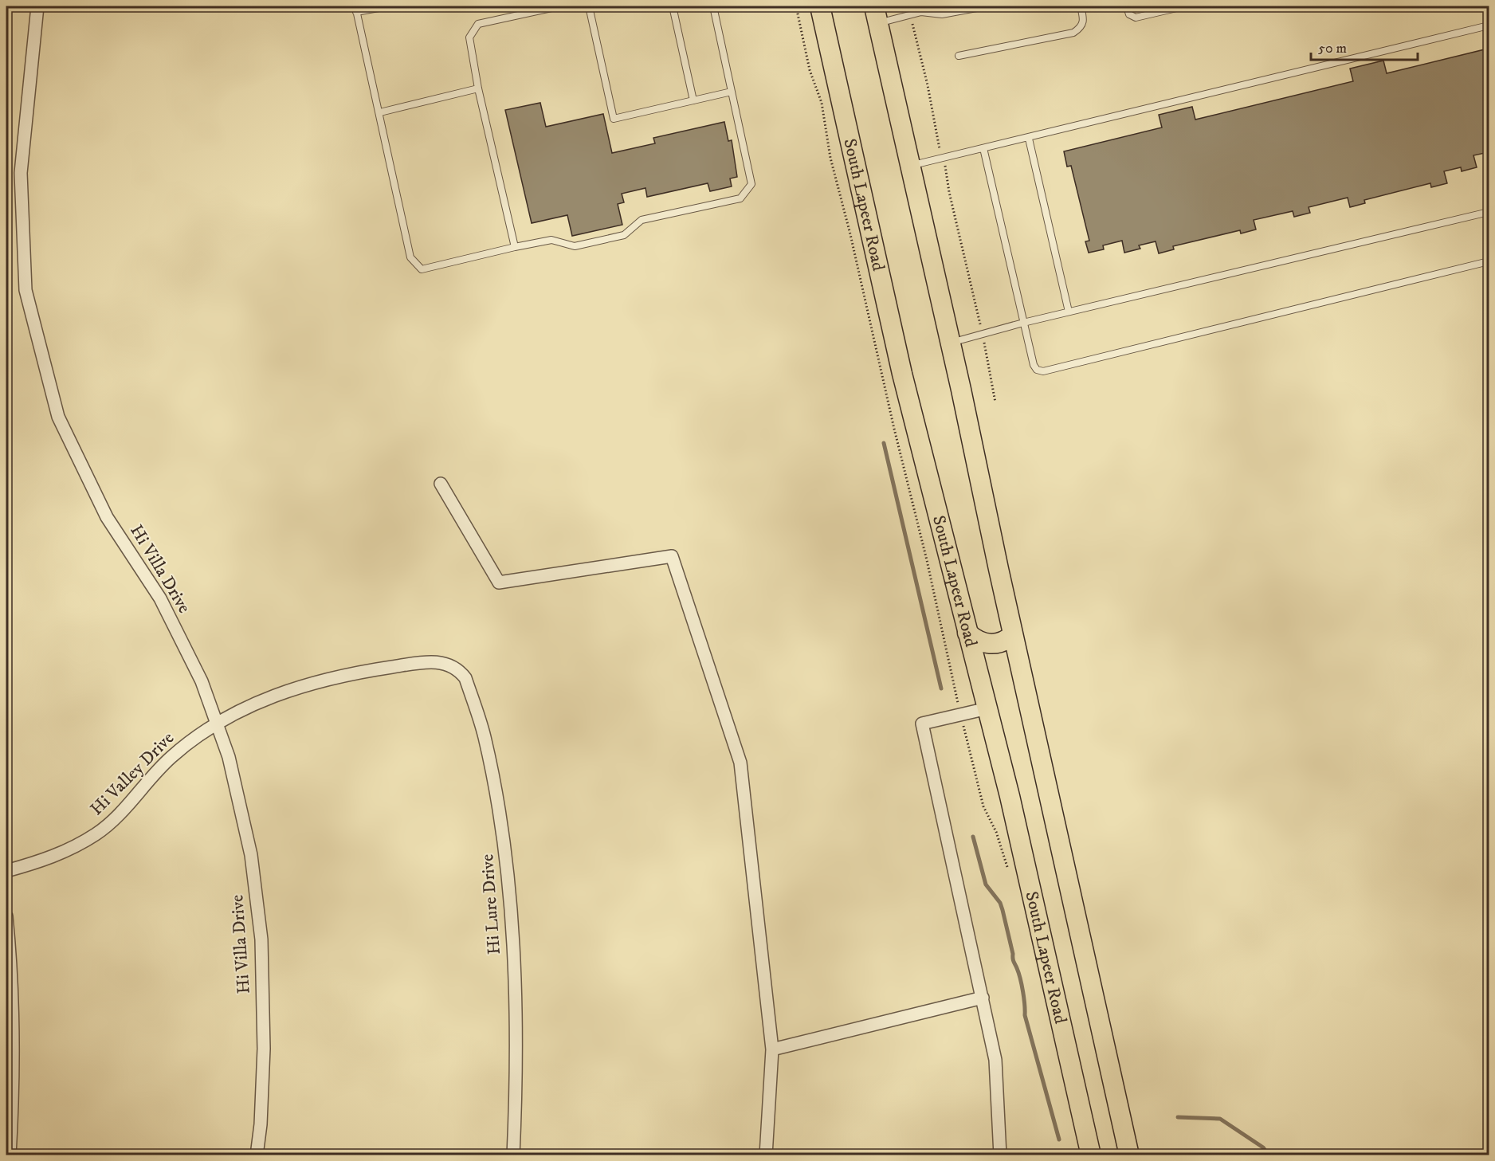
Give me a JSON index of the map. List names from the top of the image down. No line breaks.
{"streets":{"main road":["South Lapeer Road"],"street":["Hi Villa Drive","Hi Valley Drive","Hi Lure Drive"]},"crossings":[["Hi Villa Drive","Hi Valley Drive"],["Hi Valley Drive","Hi Lure Drive"]],"scale_bar":"50 m"}
